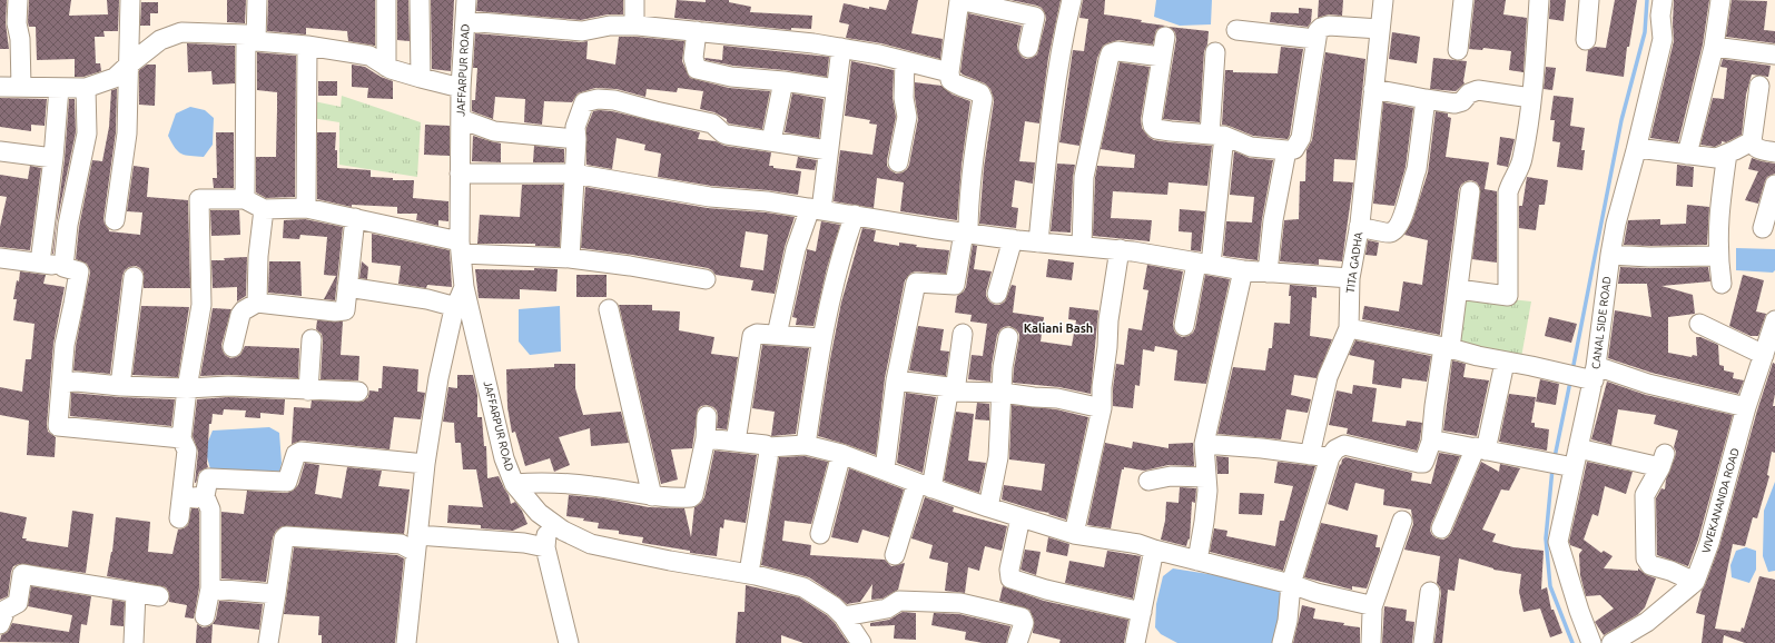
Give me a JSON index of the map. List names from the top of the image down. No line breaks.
{"streets":{"street":["JAFFARPUR ROAD","TITA GADHA","CANAL SIDE ROAD","VIVEKANANDA ROAD"]},"districts":["Kaliani Bash"]}
